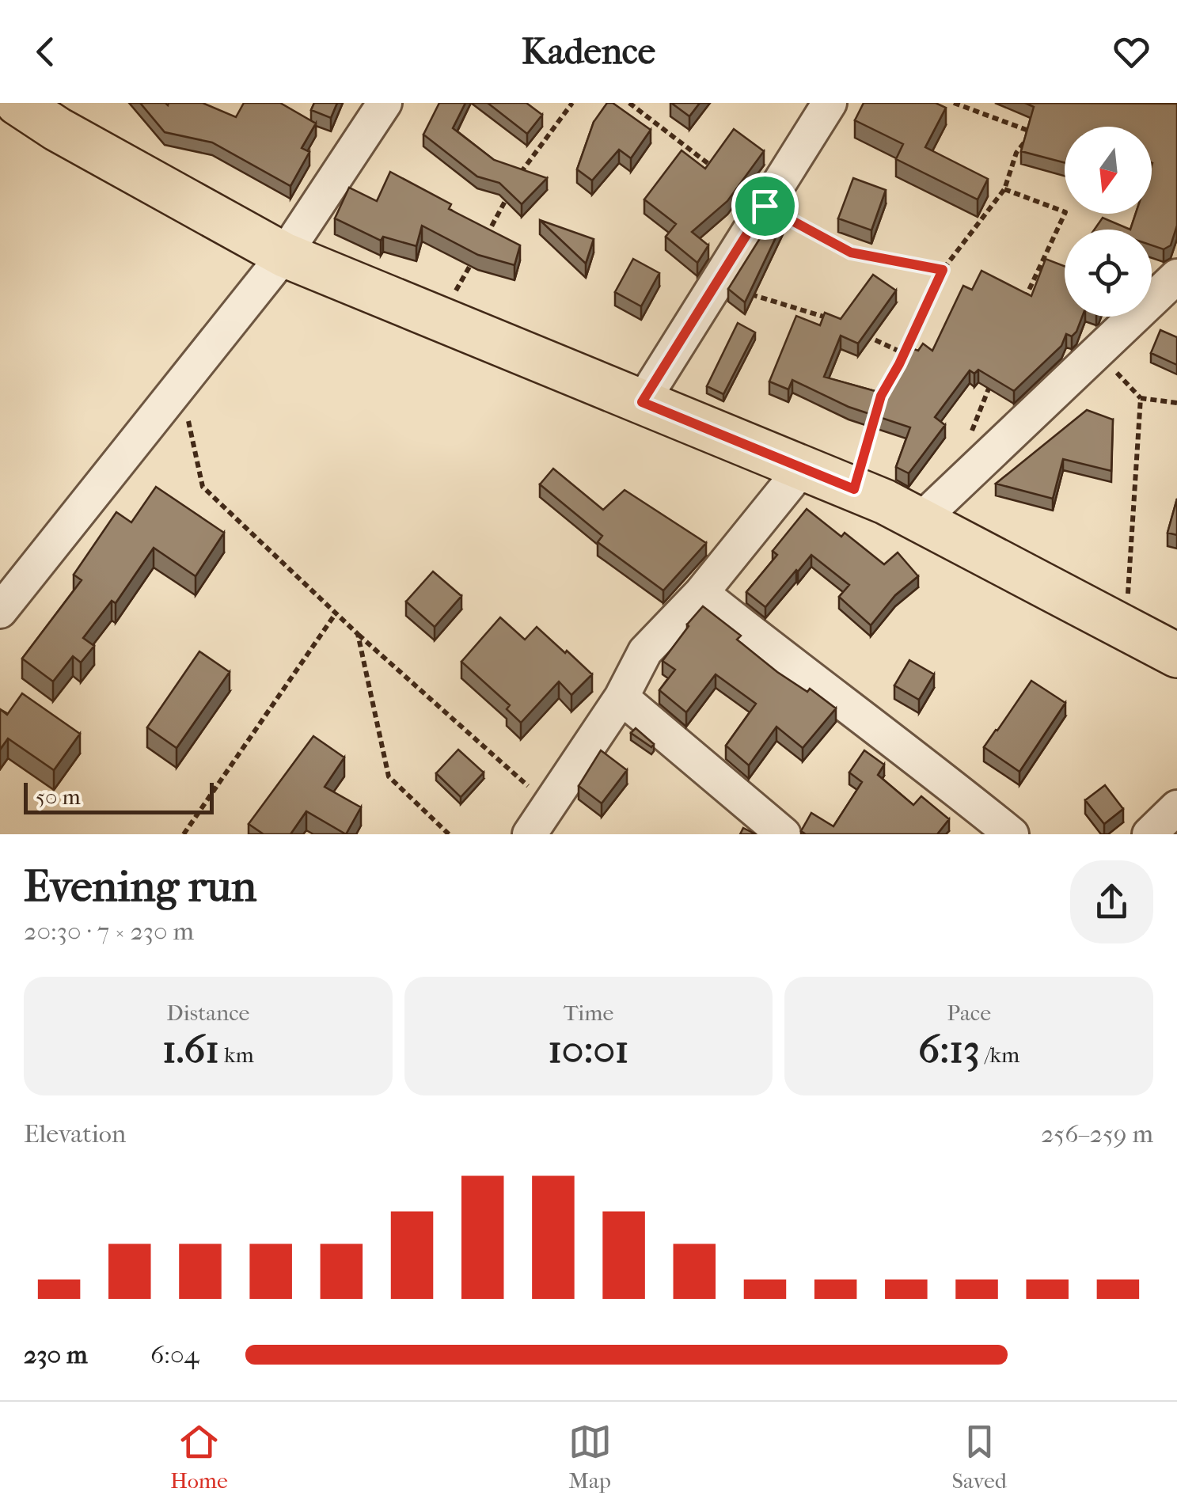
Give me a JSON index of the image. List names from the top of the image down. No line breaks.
{"scale_bar":"50 m","north":"bottom","page":{"header":"Kadence","scale":"50 m","heading":["Evening run","20:30 · 7 × 230 m"],"stats":[["Distance","1.61 km"],["Time","10:01"],["Pace","6:13 /km"]],"chart":["Elevation","256–259 m"],"list":[{"name":"230 m","note":"6:04"}],"tabs":["Home","Map","Saved"]}}
